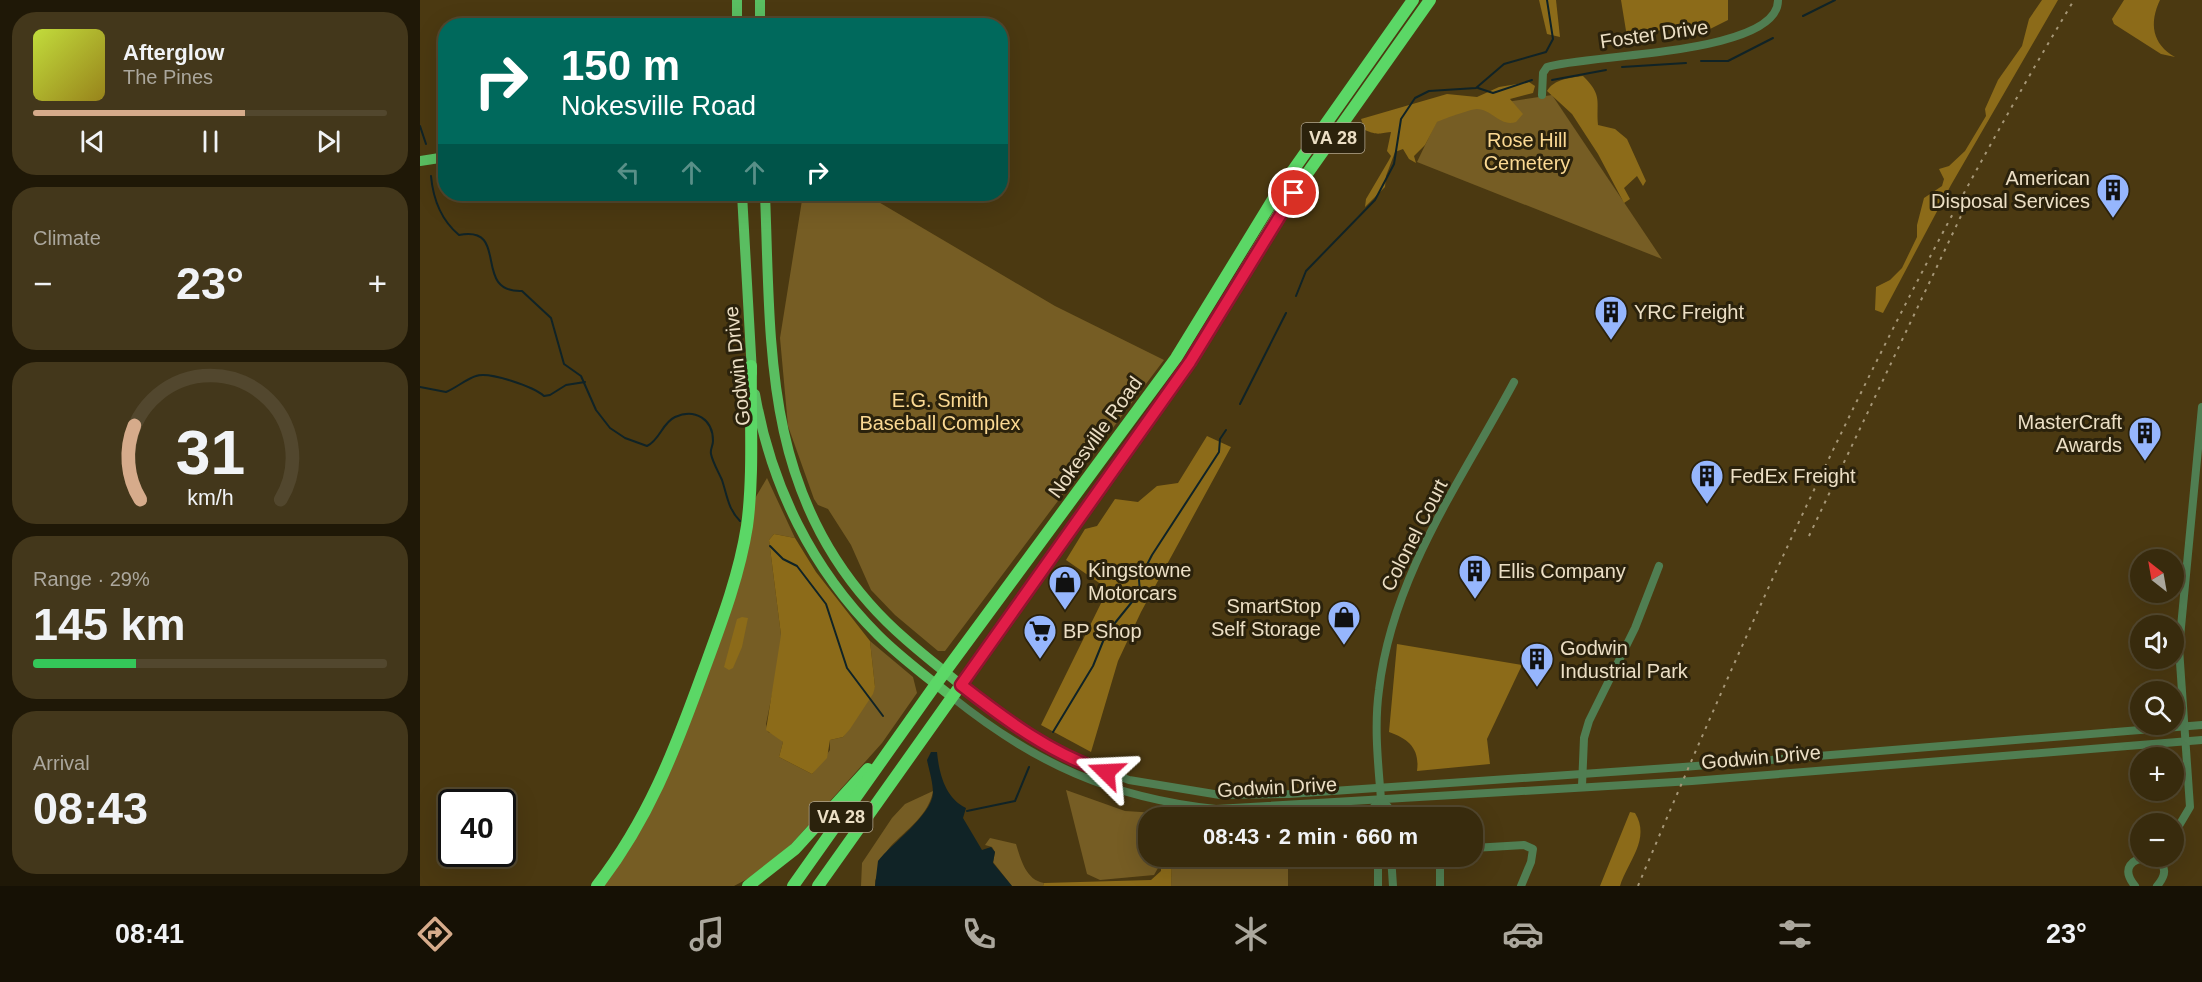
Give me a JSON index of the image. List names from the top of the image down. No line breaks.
{"streets":{"highway":["VA 28","Nokesville Road"],"main road":["Godwin Drive"],"street":["Foster Drive","Colonel Court"]},"crossings":[["Godwin Drive","Nokesville Road"],["Godwin Drive","Colonel Court"]],"parks":["Rose Hill Cemetery","E.G. Smith Baseball Complex"],"places":{"building":["American Disposal Services","YRC Freight","MasterCraft Awards","FedEx Freight","Ellis Company","Godwin Industrial Park"],"shop":["Kingstowne Motorcars","SmartStop Self Storage"],"supermarket":["BP Shop"]},"north":"top left","page":{"turn":["150 m","Nokesville Road"],"song":["Afterglow","The Pines"],"tile":["Climate",["Range · 29%","145 km"],["Arrival","08:43"]],"heat":["−","23°","+"],"map_buttons":["+","−"],"limit":"40","trip":"08:43 · 2 min · 660 m","tabs":["08:41","23°"],"gauge":["31","km/h"]}}
